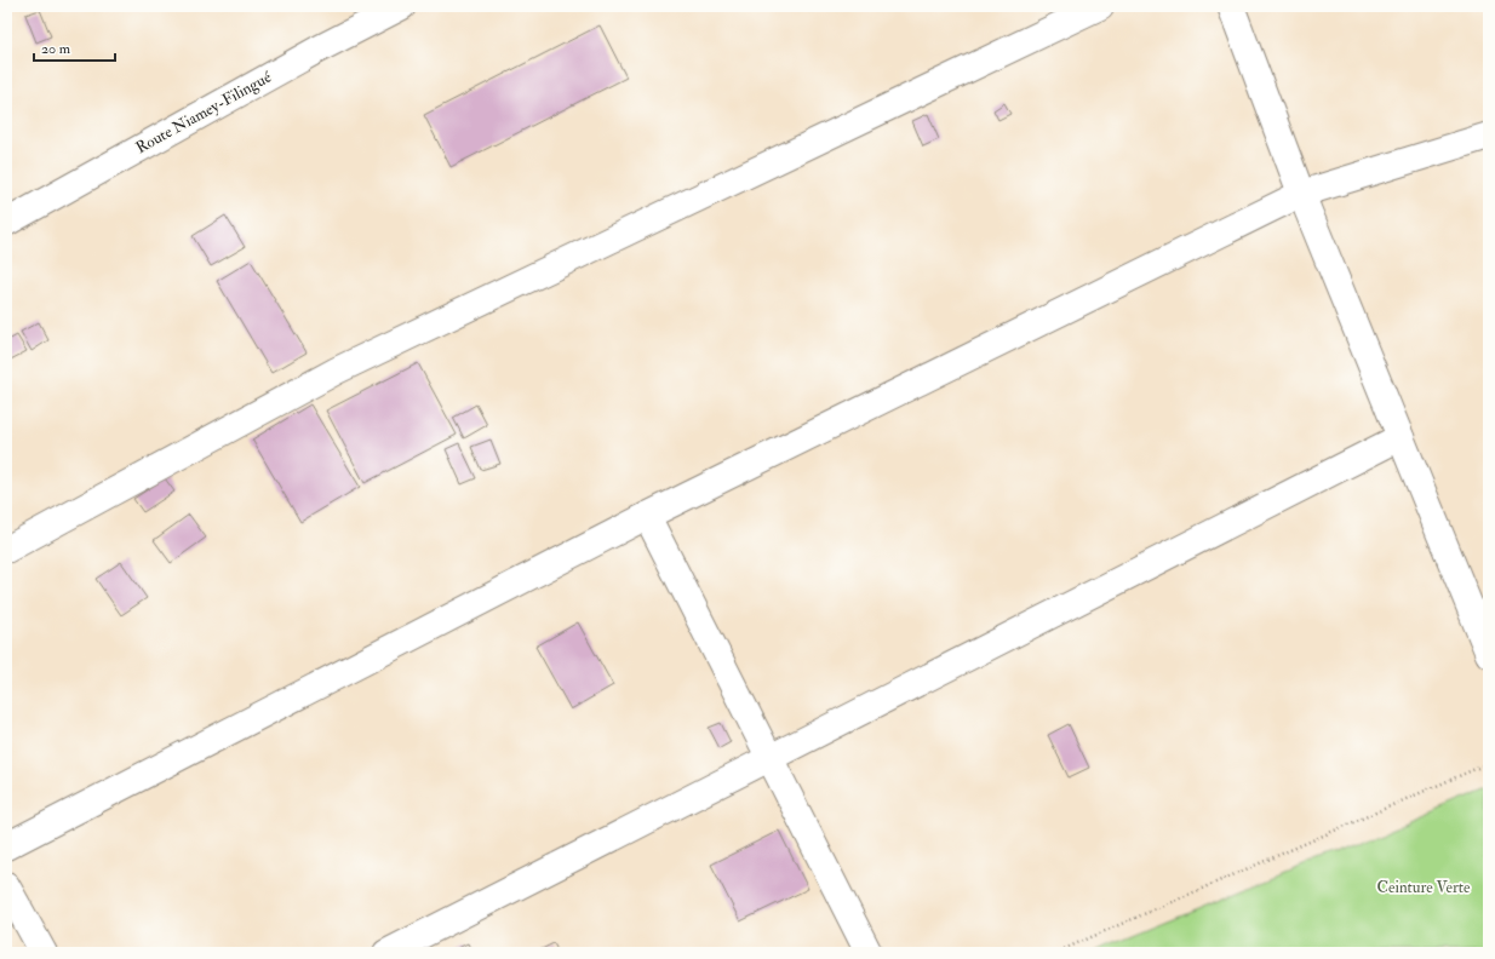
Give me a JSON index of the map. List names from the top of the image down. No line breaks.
{"streets":{"street":["Route Niamey-Filingué"]},"parks":["Ceinture Verte"],"scale_bar":"20 m"}
